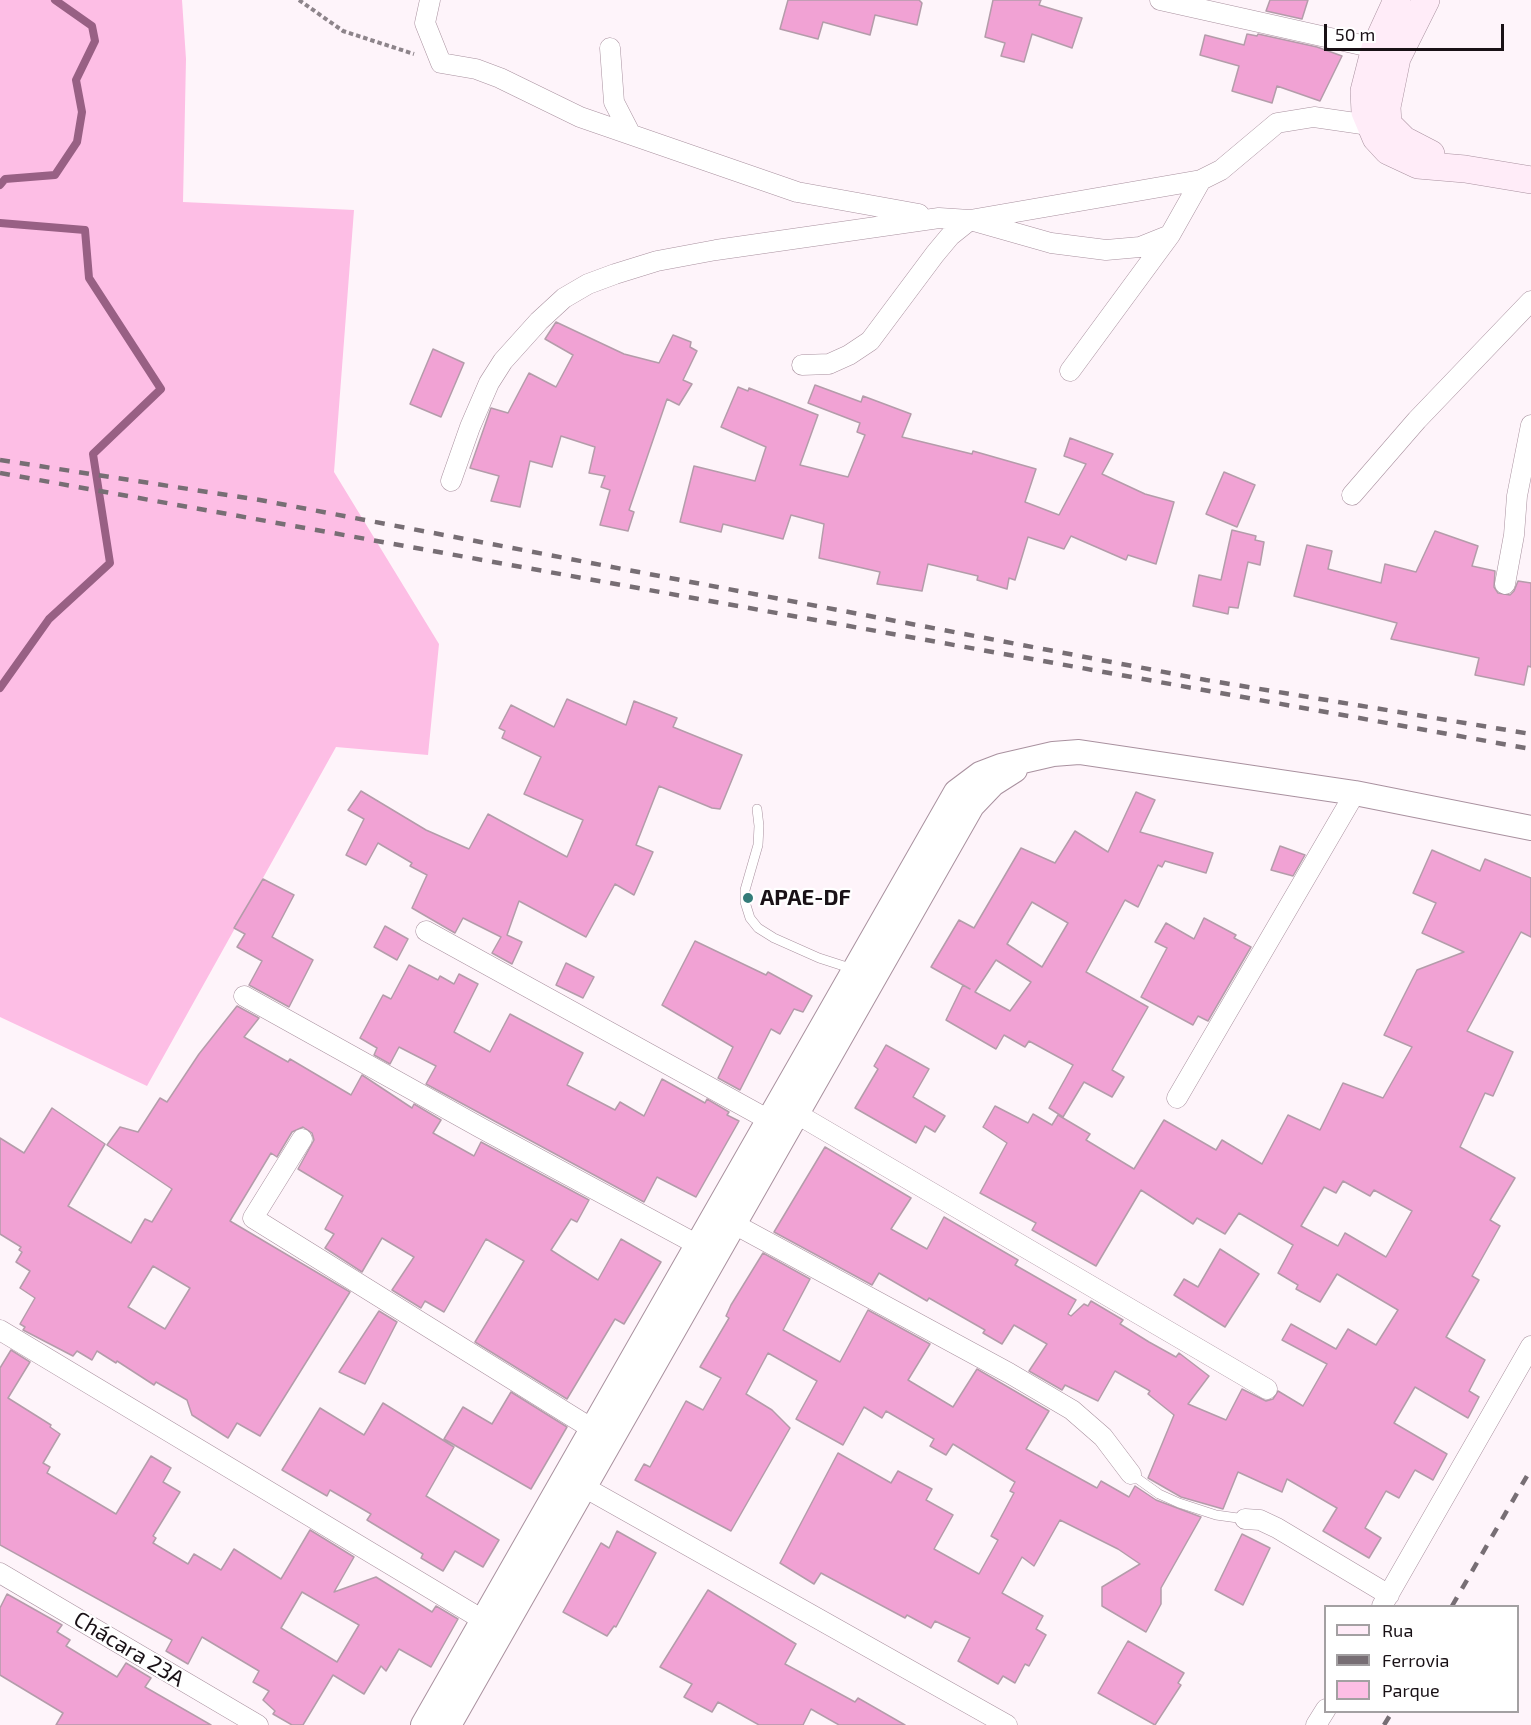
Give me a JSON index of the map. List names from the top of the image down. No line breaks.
{"streets":{"street":["Chácara 23A"]},"places":["APAE-DF"],"legend":["Rua","Ferrovia","Parque"],"scale_bar":"50 m"}
